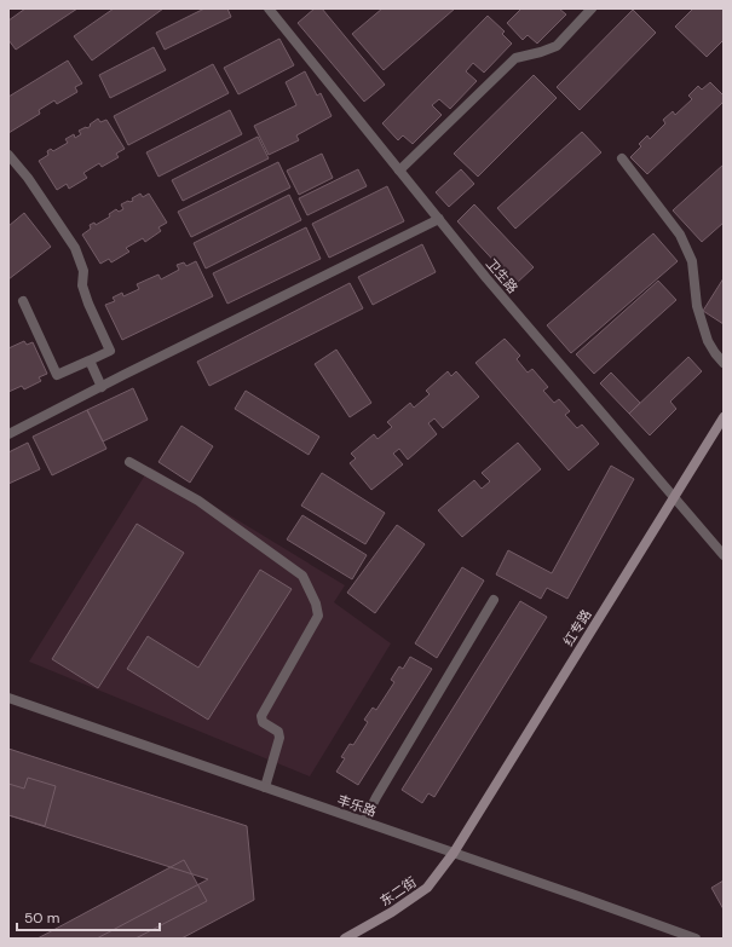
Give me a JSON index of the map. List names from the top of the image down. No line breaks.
{"streets":{"street":["卫生路","红专路","丰乐路","东二街"]},"crossings":[["卫生路","红专路"],["红专路","丰乐路"],["红专路","东二街"],["丰乐路","东二街"]],"scale_bar":"50 m"}
